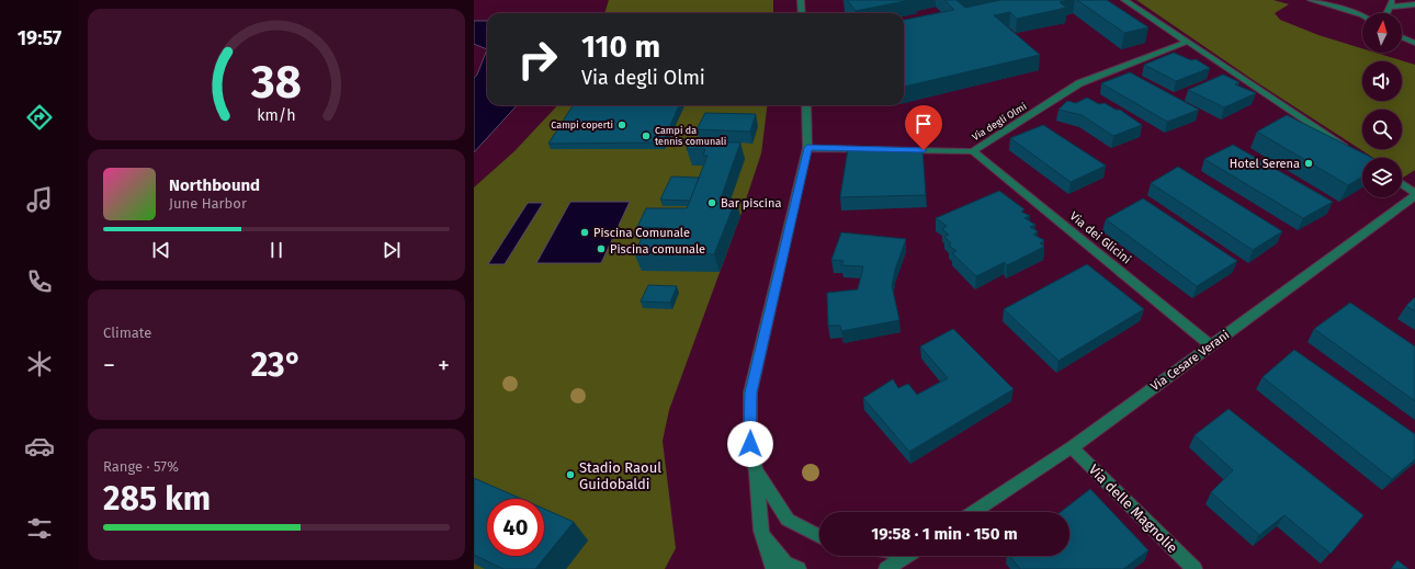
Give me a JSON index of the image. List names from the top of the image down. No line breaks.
{"streets":{"street":["Via degli Olmi","Via dei Glicini","Via Cesare Verani","Via delle Magnolie"]},"crossings":[["Via degli Olmi","Via dei Glicini"],["Via dei Glicini","Via Cesare Verani"],["Via Cesare Verani","Via delle Magnolie"]],"places":["Campi coperti","Campi da tennis comunali","Hotel Serena","Bar piscina","Piscina Comunale","Piscina comunale","Stadio Raoul Guidobaldi"],"north":"top","page":{"tabs":"19:57","turn":["110 m","Via degli Olmi"],"song":["Northbound","June Harbor"],"tile":["Climate",["Range · 57%","285 km"]],"heat":["−","23°","+"],"limit":"40","trip":"19:58 · 1 min · 150 m","gauge":["38","km/h"]}}
